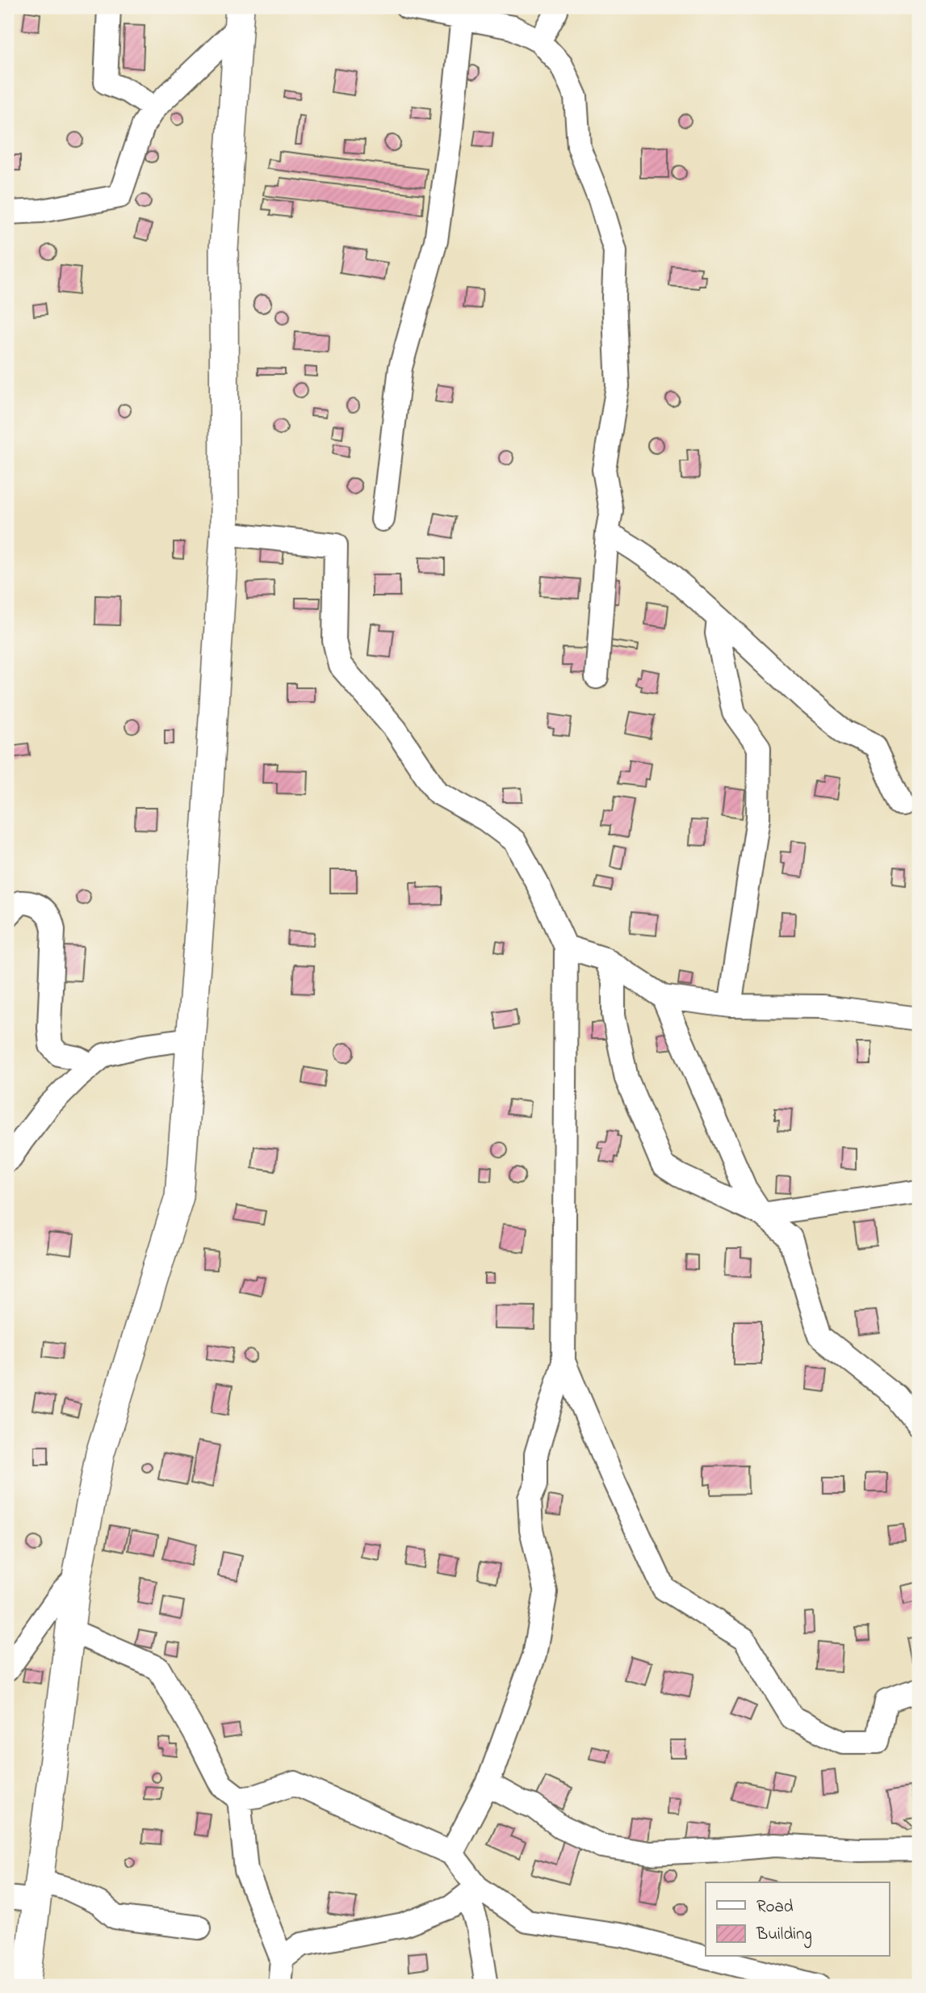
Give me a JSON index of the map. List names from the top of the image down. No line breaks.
{"legend":["Road","Building"]}
